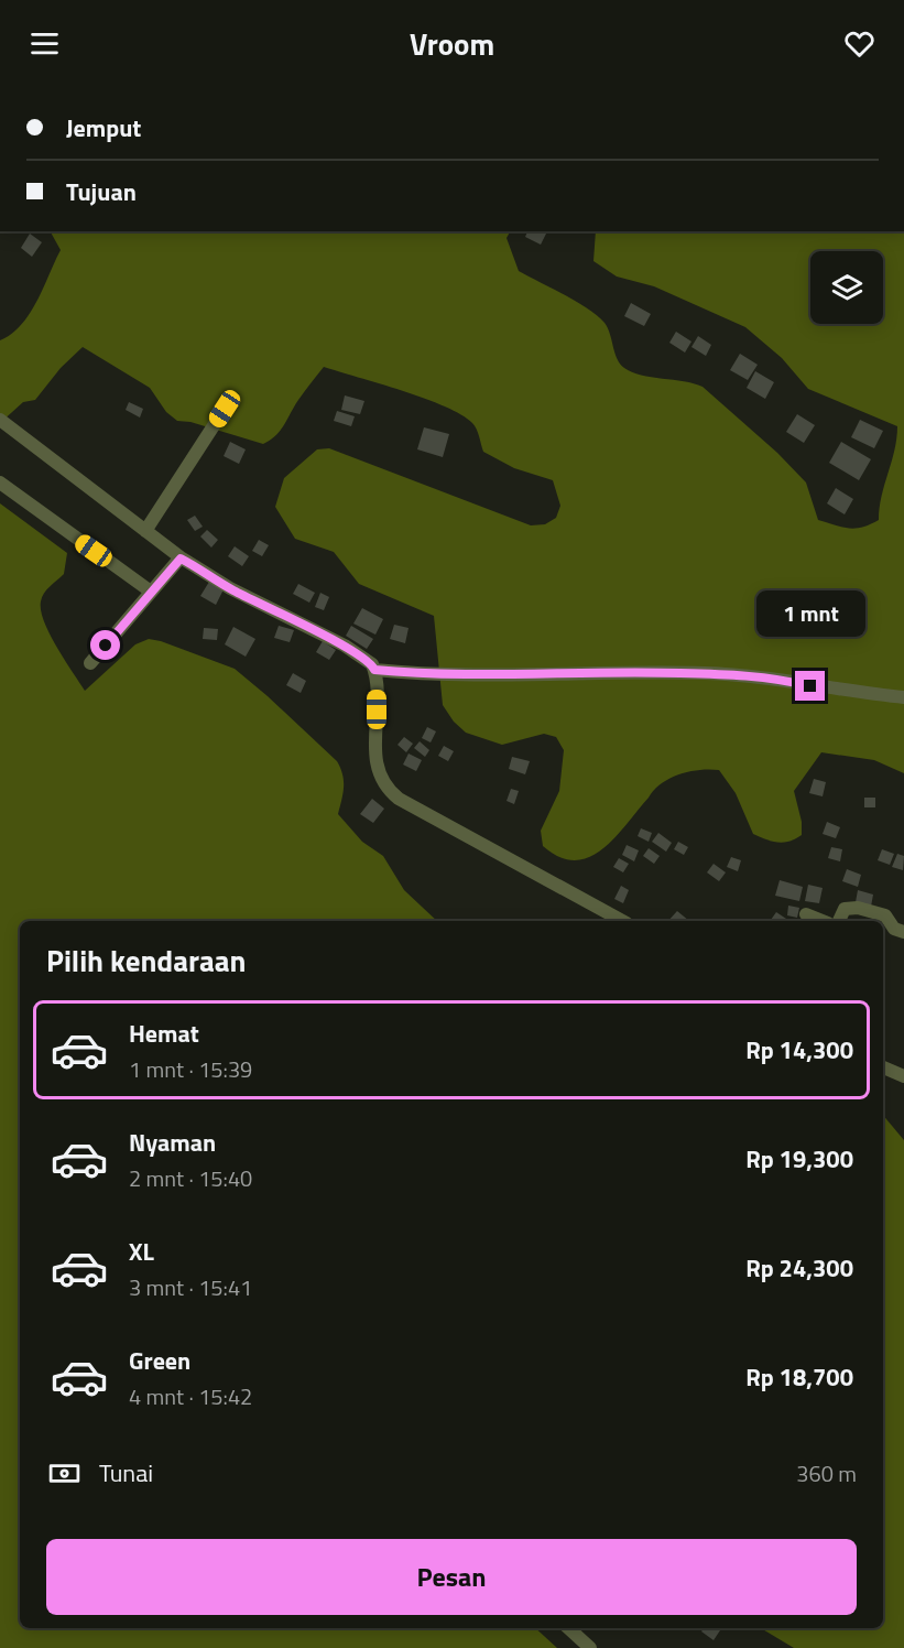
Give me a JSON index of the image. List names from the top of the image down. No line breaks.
{"page":{"header":"Vroom","banner":["Jemput","Tujuan"],"bubble":"1 mnt","heading":"Pilih kendaraan","list":[{"name":"Hemat","note":"1 mnt · 15:39","value":"Rp 14,300"},{"name":"Nyaman","note":"2 mnt · 15:40","value":"Rp 19,300"},{"name":"XL","note":"3 mnt · 15:41","value":"Rp 24,300"},{"name":"Green","note":"4 mnt · 15:42","value":"Rp 18,700"}],"pay":["Tunai","360 m"],"buttons":"Pesan"}}
